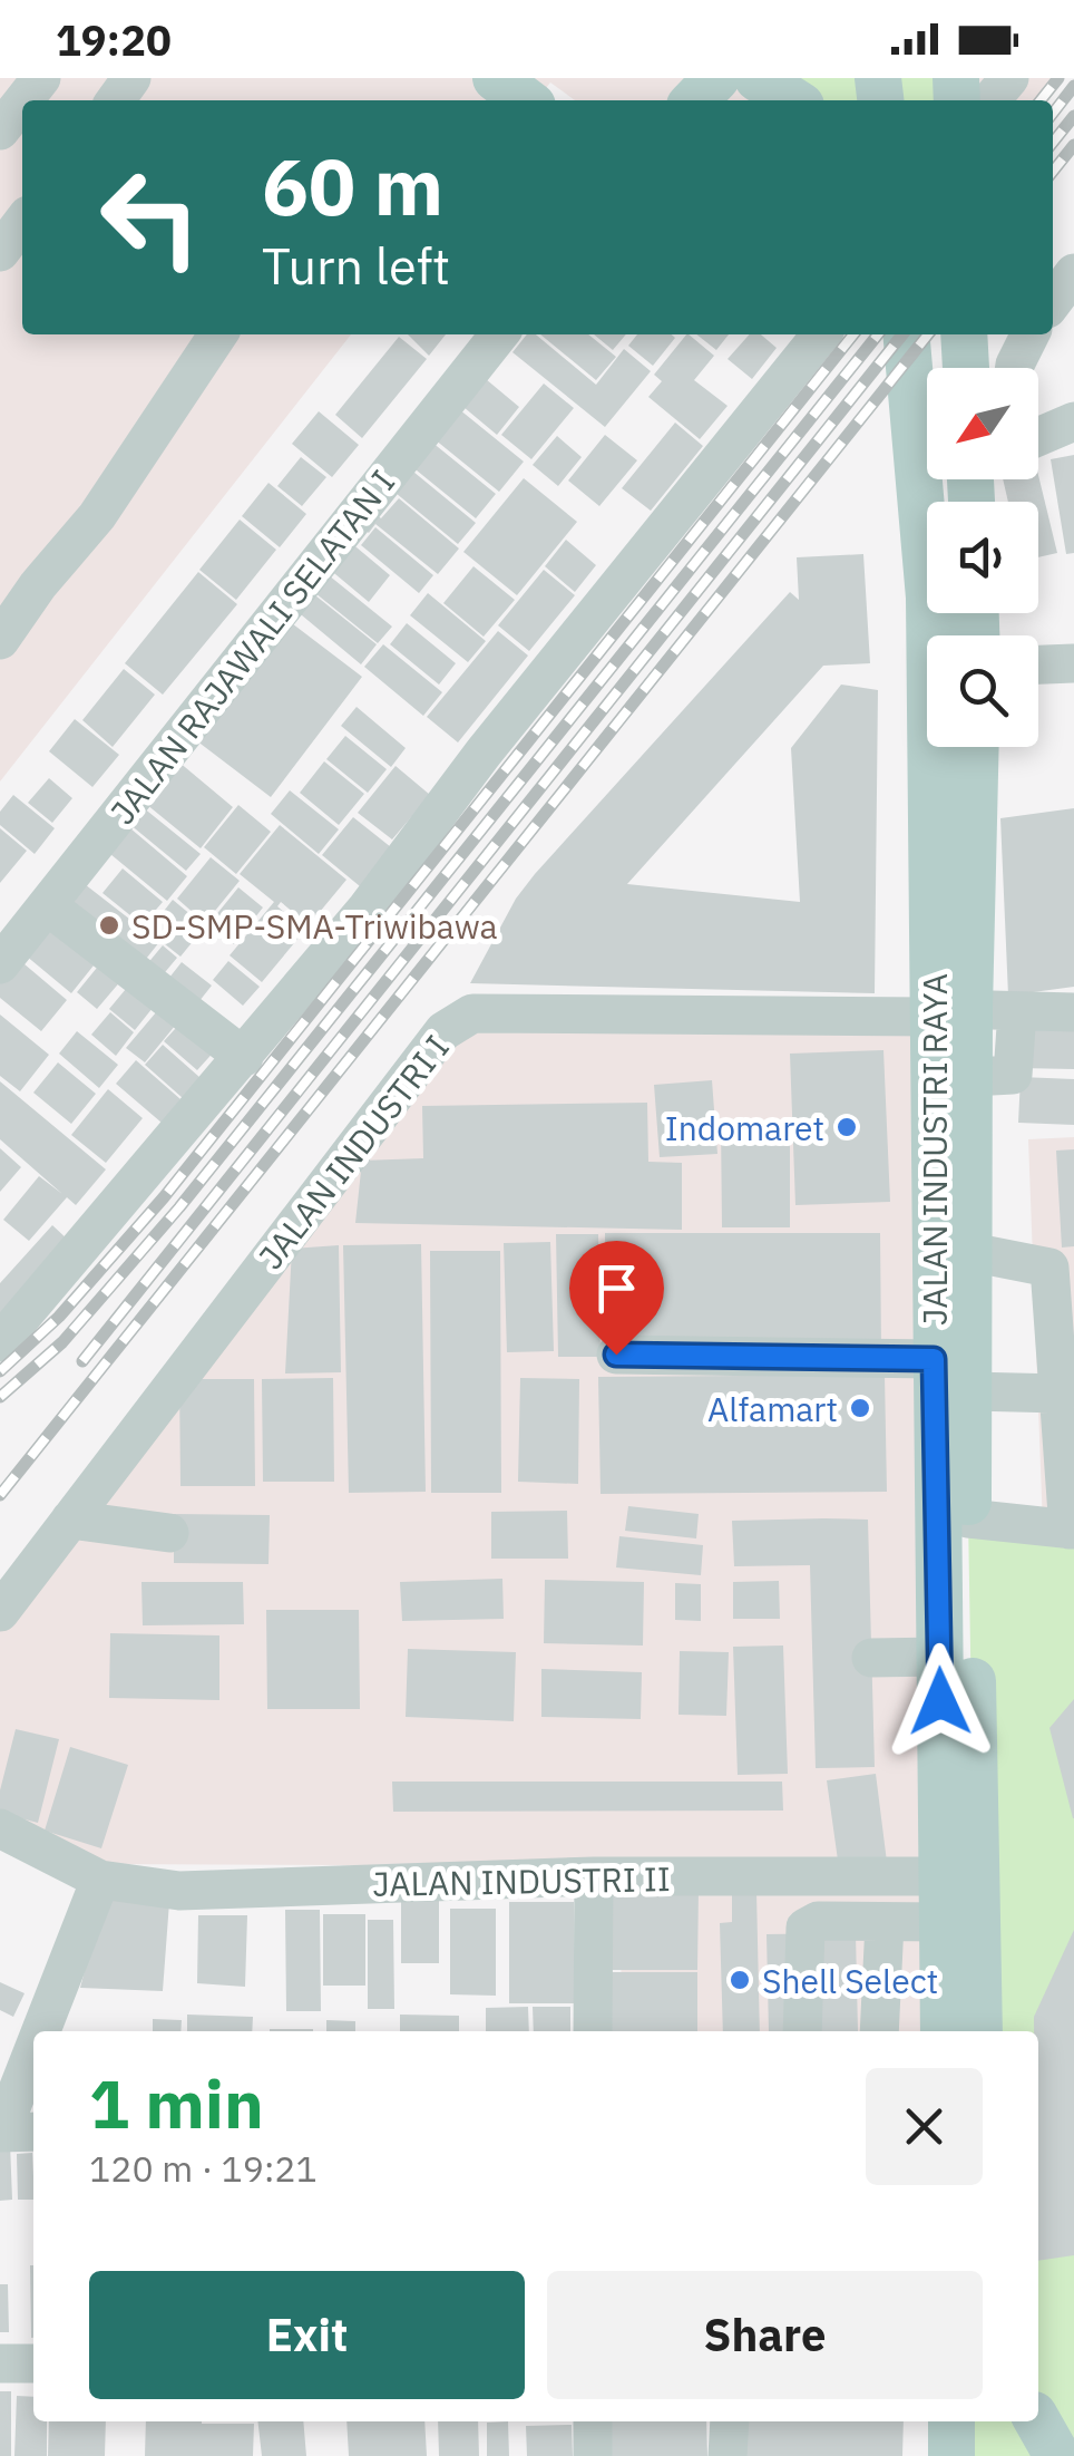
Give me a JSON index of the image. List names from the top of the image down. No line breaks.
{"streets":{"main road":["JALAN INDUSTRI RAYA"],"street":["JALAN RAJAWALI SELATAN I","JALAN INDUSTRI I","JALAN INDUSTRI II"]},"crossings":[["JALAN INDUSTRI RAYA","JALAN INDUSTRI I"],["JALAN INDUSTRI RAYA","JALAN INDUSTRI II"]],"places":["SD-SMP-SMA-Triwibawa","Indomaret","Alfamart","Shell Select"],"north":"bottom left","page":{"status":"19:20","turn":["60 m","Turn left"],"heading":["1 min","120 m · 19:21"],"buttons":["Exit","Share"]}}
